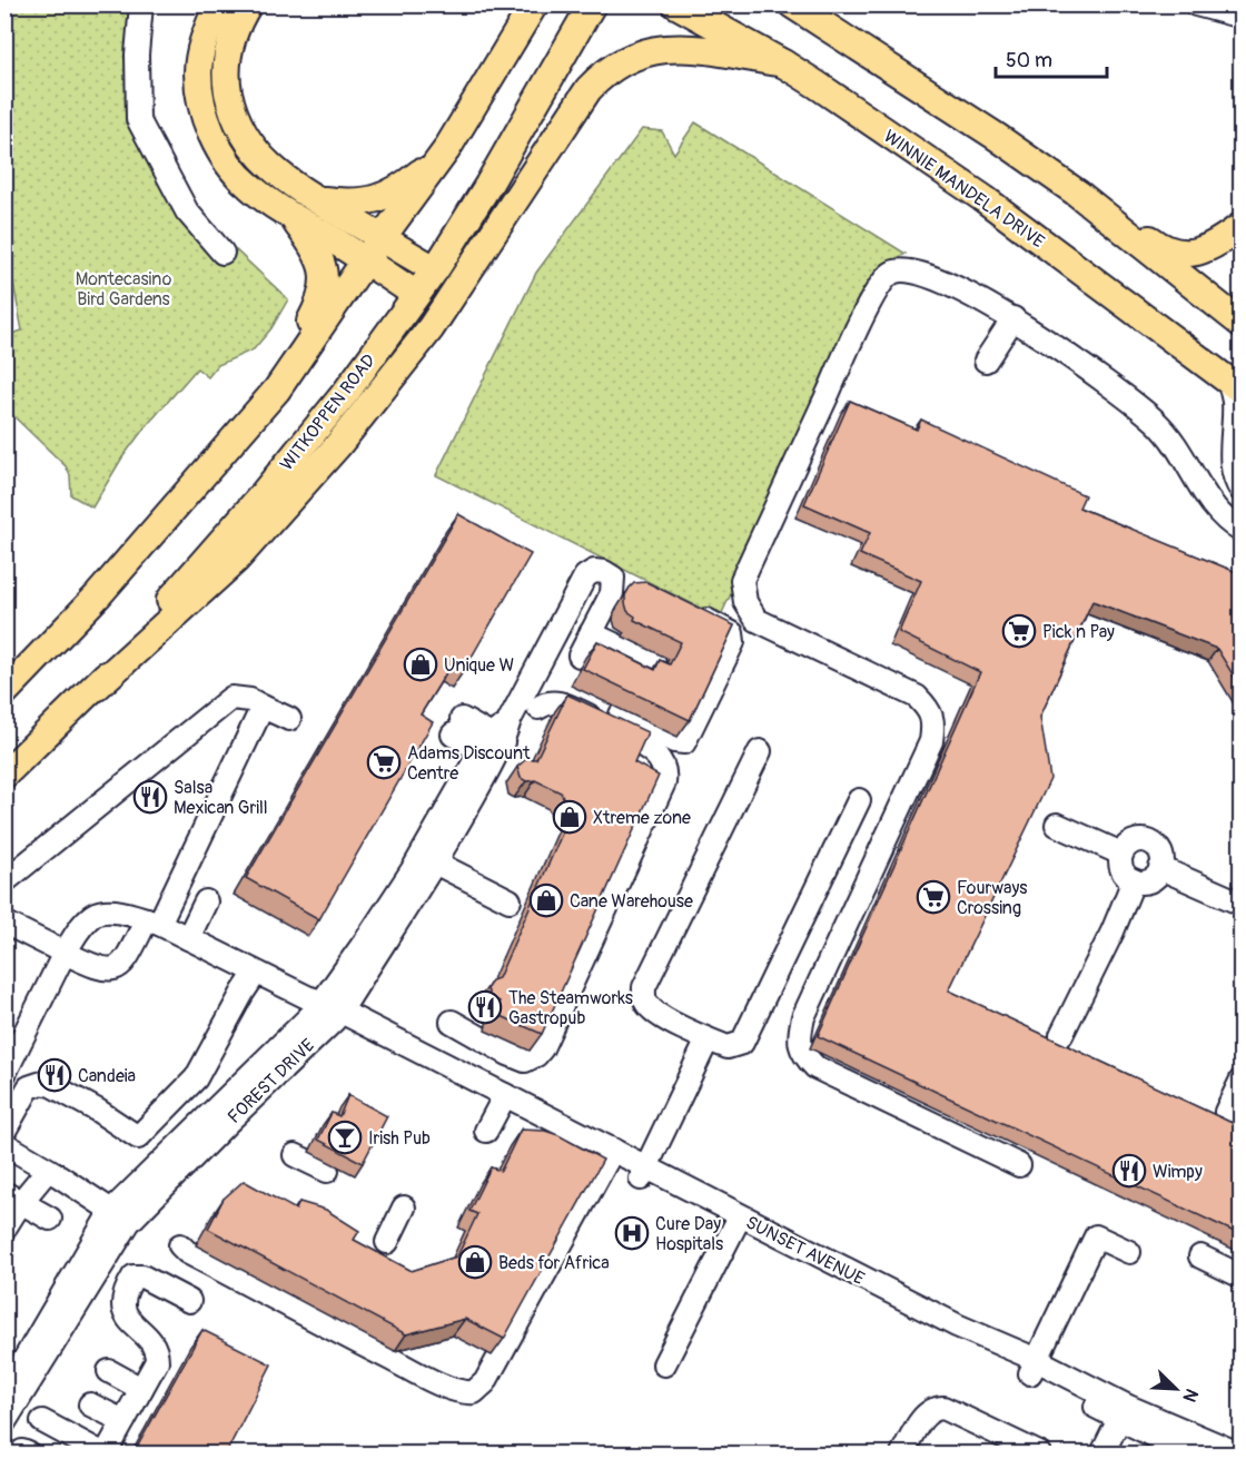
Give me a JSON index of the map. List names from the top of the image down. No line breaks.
{"streets":{"main road":["WINNIE MANDELA DRIVE","WITKOPPEN ROAD"],"street":["FOREST DRIVE","SUNSET AVENUE"]},"crossings":[["FOREST DRIVE","SUNSET AVENUE"]],"parks":["Montecasino Bird Gardens"],"places":{"supermarket":["Pick n Pay","Adams Discount Centre","Fourways Crossing"],"shop":["Unique W","Xtreme zone","Cane Warehouse","Beds for Africa"],"restaurant":["Salsa Mexican Grill","The Steamworks Gastropub","Candeia","Wimpy"],"bar":["Irish Pub"],"hospital":["Cure Day Hospitals"]},"scale_bar":"50 m","north":"bottom right"}
